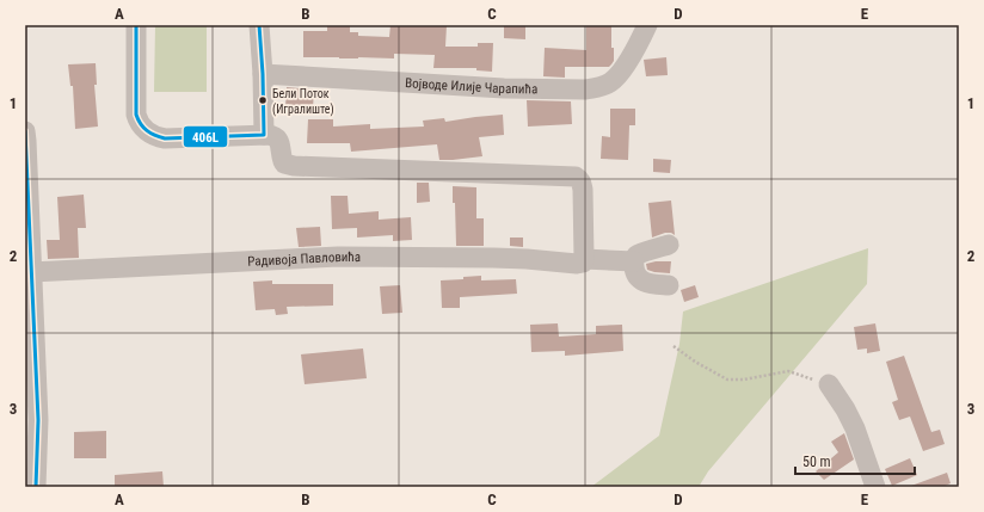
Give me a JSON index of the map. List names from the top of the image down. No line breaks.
{"streets":{"street":["Војводе Илије Чарапића","Радивоја Павловића"]},"places":["Бели Поток (Игралиште)"],"lines":["transit line 406L"],"scale_bar":"50 m","grid":{"columns":["A","B","C","D","E"],"rows":["1","2","3"]}}
